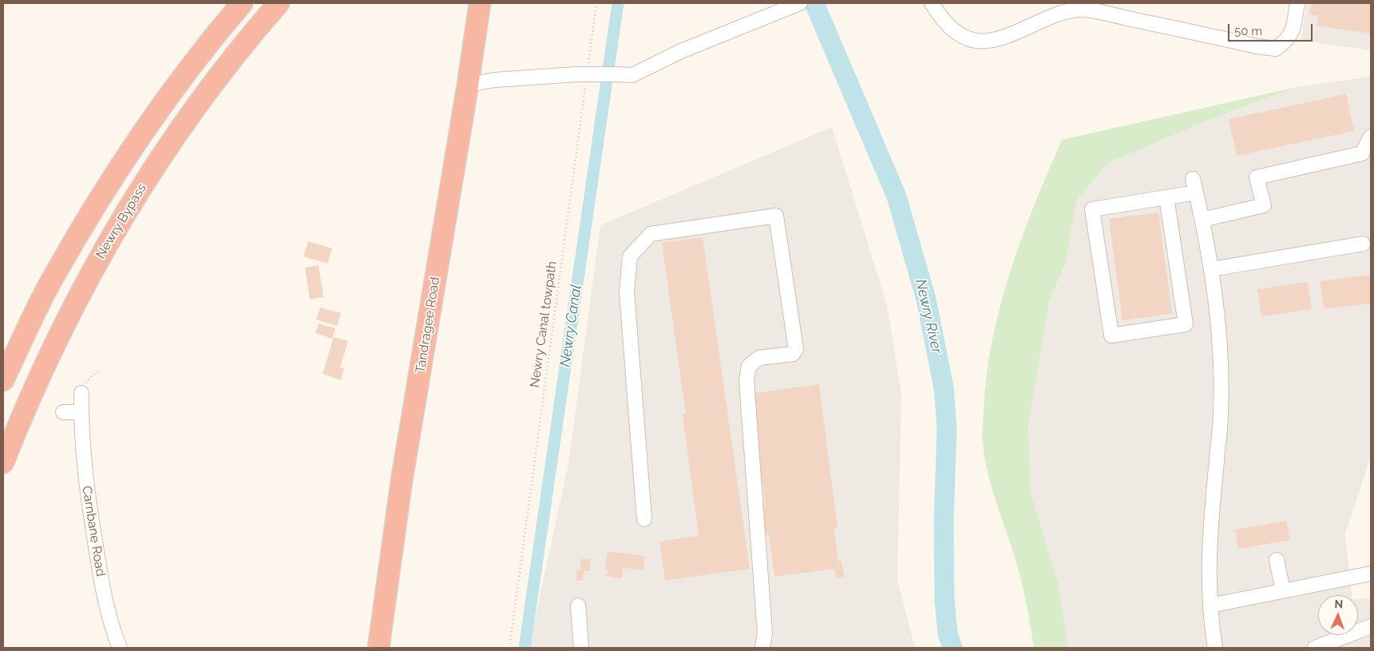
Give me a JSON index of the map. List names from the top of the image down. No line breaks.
{"streets":{"highway":["Newry Bypass","Tandragee Road"],"street":["Carnbane Road"],"path":["Newry Canal towpath"]},"water":["Newry River","Newry Canal"],"scale_bar":"50 m","north":"top"}
